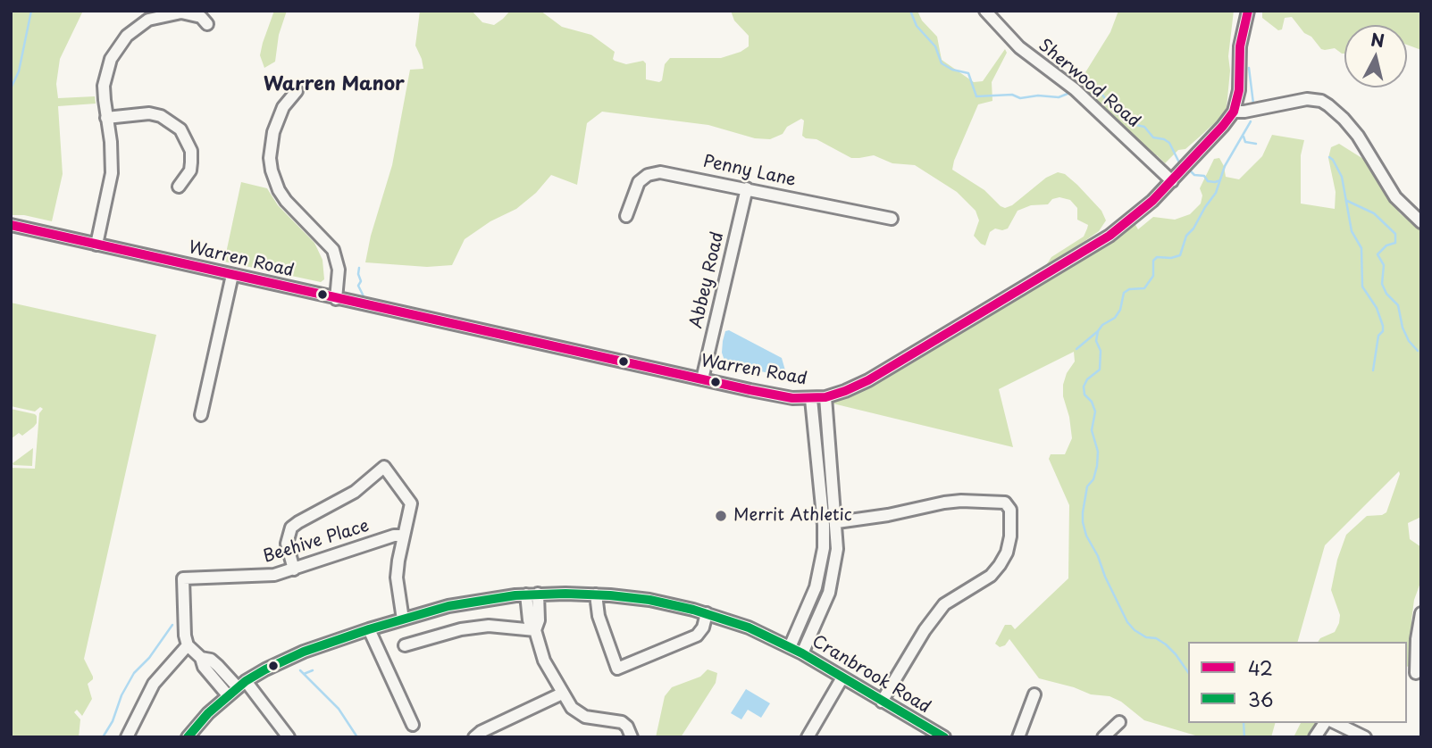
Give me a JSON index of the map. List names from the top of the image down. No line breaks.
{"streets":{"street":["Sherwood Road","Penny Lane","Warren Road","Abbey Road","Beehive Place","Cranbrook Road"]},"crossings":[["Sherwood Road","Warren Road"],["Penny Lane","Abbey Road"],["Warren Road","Abbey Road"]],"districts":["Warren Manor"],"places":["Merrit Athletic"],"lines":["transit line 42","transit line 36"],"legend":["42","36"],"north":"top"}
